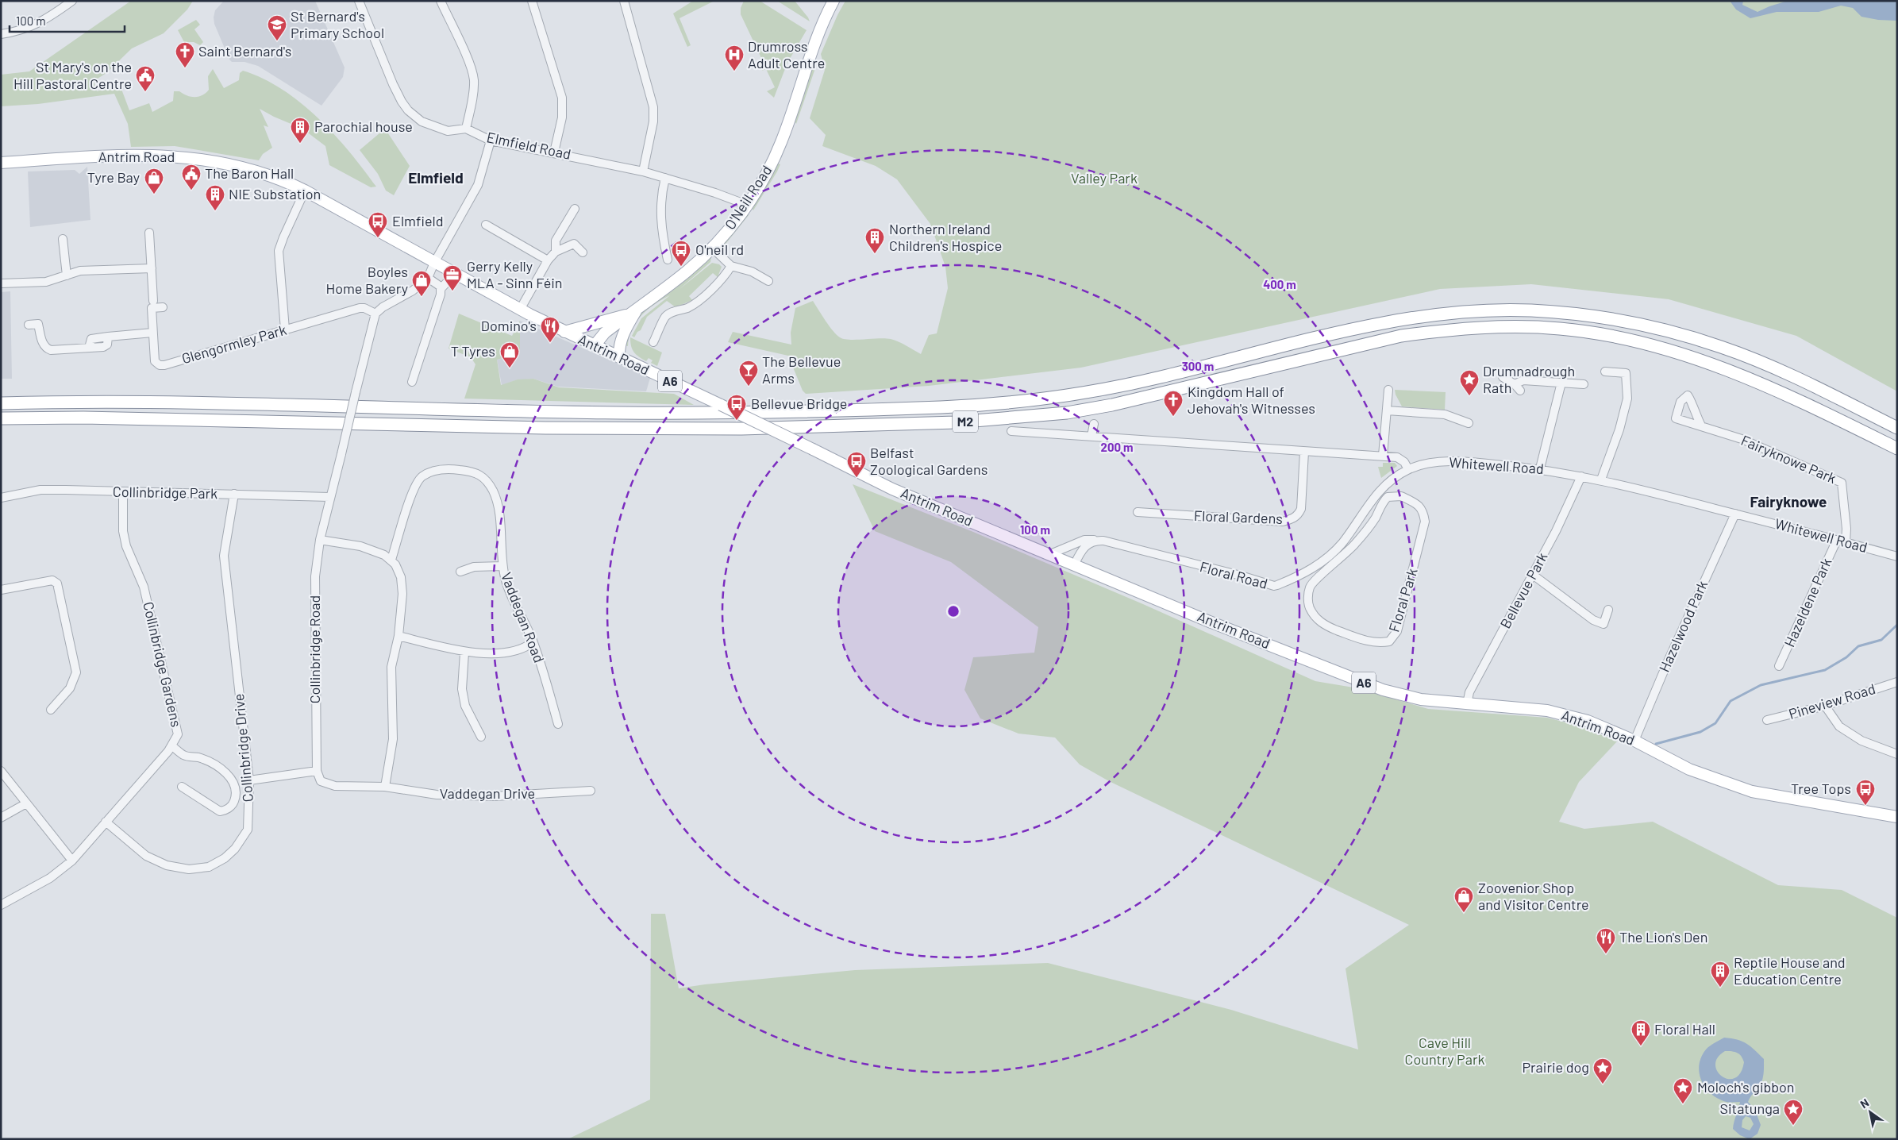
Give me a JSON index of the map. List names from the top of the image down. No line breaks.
{"streets":{"highway":["M2"],"main road":["Antrim Road","O'Neill Road","A6"],"street":["Elmfield Road","Glengormley Park","Fairyknowe Park","Whitewell Road","Collinbridge Park","Floral Gardens","Floral Road","Bellevue Park","Floral Park","Hazeldene Park","Vaddegan Road","Hazelwood Park","Collinbridge Road","Collinbridge Gardens","Pineview Road","Collinbridge Drive","Vaddegan Drive"]},"crossings":[["Elmfield Road","O'Neill Road"],["Antrim Road","O'Neill Road"],["Antrim Road","Floral Road"],["Antrim Road","Bellevue Park"],["Antrim Road","Hazelwood Park"],["Glengormley Park","Collinbridge Road"],["Fairyknowe Park","Whitewell Road"],["Whitewell Road","Floral Road"],["Whitewell Road","Bellevue Park"],["Whitewell Road","Hazeldene Park"],["Whitewell Road","Hazelwood Park"],["Collinbridge Park","Collinbridge Road"],["Collinbridge Park","Collinbridge Gardens"],["Collinbridge Park","Collinbridge Drive"],["Collinbridge Gardens","Collinbridge Drive"]],"districts":["Elmfield","Fairyknowe"],"parks":["Valley Park","Cave Hill Country Park"],"places":{"school or university":["St Bernard's Primary School"],"church":["Saint Bernard's","Kingdom Hall of Jehovah's Witnesses"],"hospital":["Drumross Adult Centre"],"public building":["St Mary's on the Hill Pastoral Centre","The Baron Hall"],"building":["Parochial house","NIE Substation","Northern Ireland Children's Hospice","Reptile House and Education Centre","Floral Hall"],"shop":["Tyre Bay","Boyles Home Bakery","T Tyres","Zoovenior Shop and Visitor Centre"],"bus stop":["Elmfield","O'neil rd","Bellevue Bridge","Belfast Zoological Gardens","Tree Tops"],"office":["Gerry Kelly MLA - Sinn Féin"],"restaurant":["Domino's","The Lion's Den"],"bar":["The Bellevue Arms"],"place":["Drumnadrough Rath","Prairie dog","Moloch's gibbon","Sitatunga"]},"scale_bar":"100 m","north":"top left","rings":["400 m","300 m","200 m","100 m"]}
